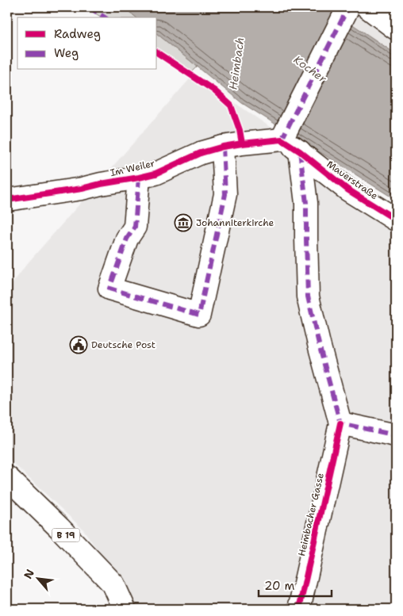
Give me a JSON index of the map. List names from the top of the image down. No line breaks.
{"streets":{"street":["Im Weiler","Mauerstraße","Heimbacher Gasse","B 19"]},"crossings":[["Mauerstraße","Heimbacher Gasse"]],"water":["Heimbach","Kocher"],"places":{"museum":["Johanniterkirche"],"public building":["Deutsche Post"]},"legend":["Radweg","Weg"],"scale_bar":"20 m","north":"top left"}
